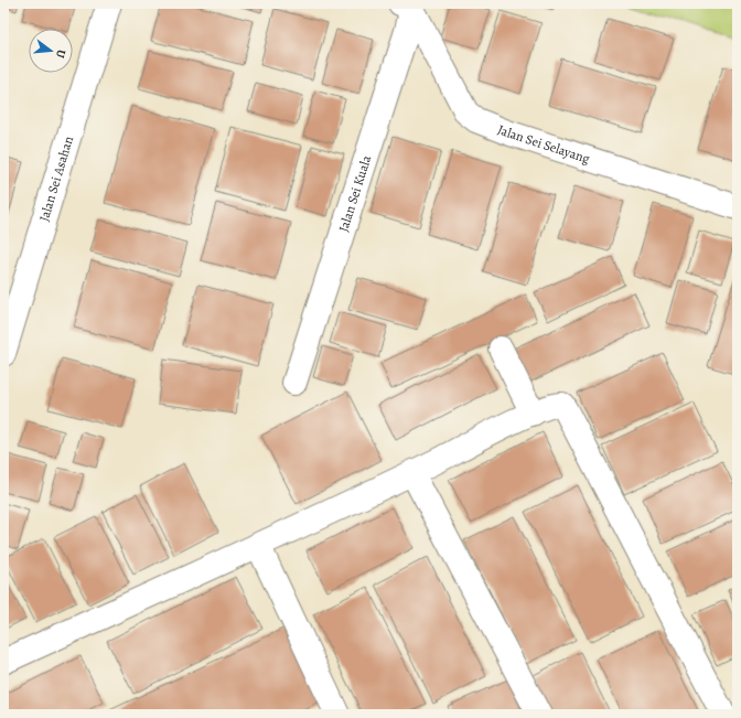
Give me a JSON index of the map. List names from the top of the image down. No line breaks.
{"streets":{"street":["Jalan Sei Selayang","Jalan Sei Asahan","Jalan Sei Kuala"]},"crossings":[["Jalan Sei Selayang","Jalan Sei Kuala"]],"north":"right"}
